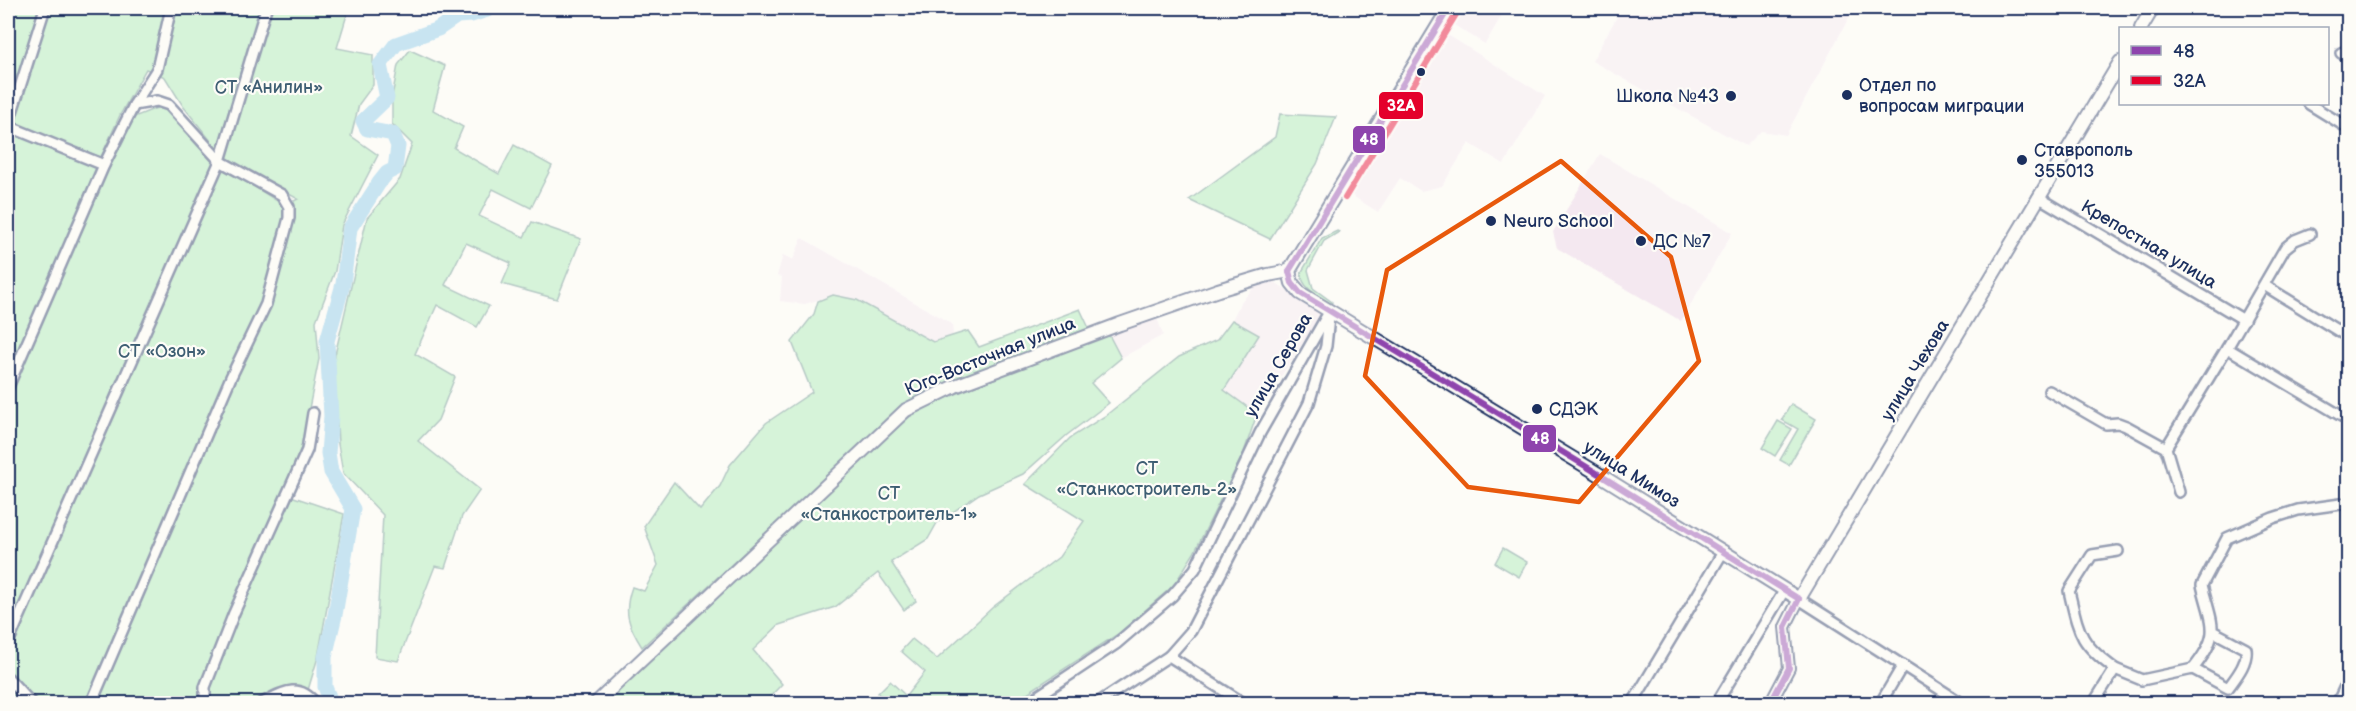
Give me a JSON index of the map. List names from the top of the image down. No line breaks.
{"streets":{"street":["Крепостная улица","Юго-Восточная улица","улица Серова","улица Чехова","улица Мимоз"]},"crossings":[["Крепостная улица","улица Чехова"],["Юго-Восточная улица","улица Мимоз"],["улица Серова","улица Мимоз"],["улица Чехова","улица Мимоз"]],"parks":["СТ «Анилин»","СТ «Озон»","СТ «Станкостроитель-2»","СТ «Станкостроитель-1»"],"places":["Отдел по вопросам миграции","Школа №43","Ставрополь 355013","Neuro School","ДС №7","СДЭК"],"lines":["transit line 48","transit line 32A"],"legend":["48","32A"]}
